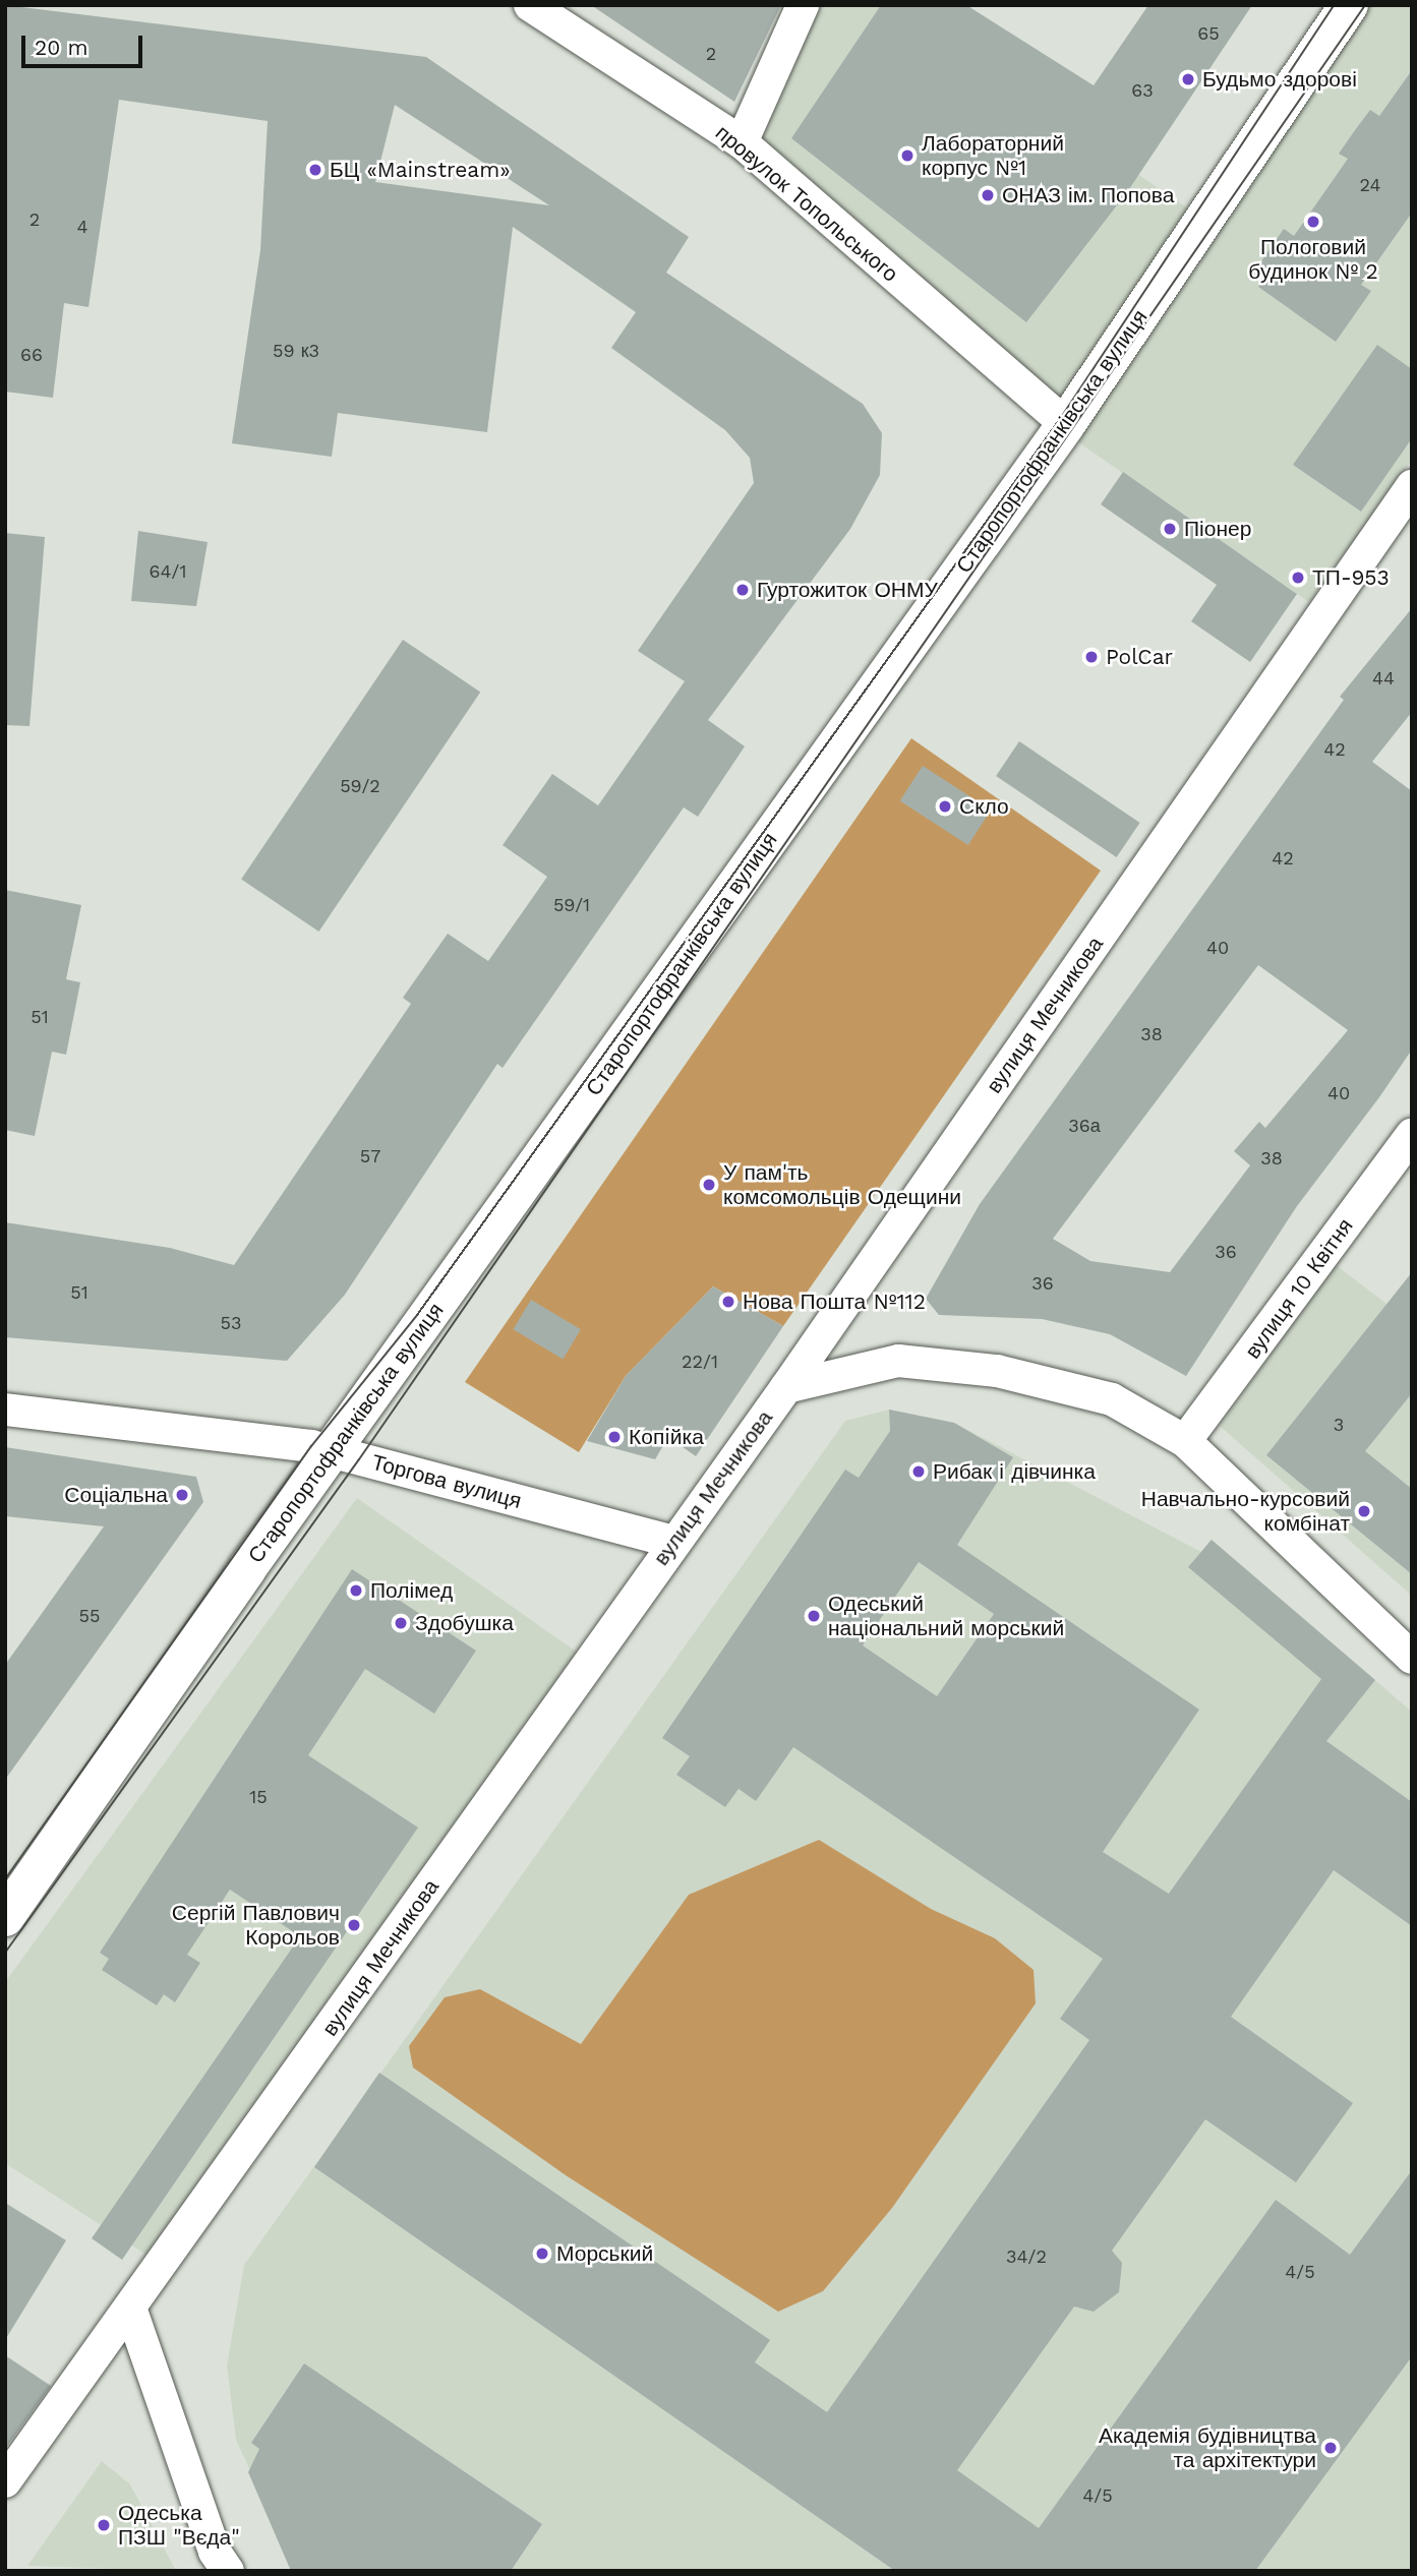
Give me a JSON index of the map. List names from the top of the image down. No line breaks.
{"streets":{"main road":["Старопортофранківська вулиця"],"street":["провулок Топольського","вулиця Мечникова","вулиця 10 Квітня","Торгова вулиця"]},"crossings":[["провулок Топольського","Старопортофранківська вулиця"],["Старопортофранківська вулиця","Торгова вулиця"],["вулиця Мечникова","Торгова вулиця"]],"places":["Будьмо здорові","Лабораторний корпус №1","БЦ «Mainstream»","ОНАЗ ім. Попова","Пологовий будинок № 2","Піонер","ТП-953","Гуртожиток ОНМУ","PolCar","Скло","У пам'ть комсомольців Одещини","Нова Пошта №112","Копiйка","Рибак і дівчинка","Соціальна","Навчально-курсовий комбінат","Полімед","Одеський національний морський","Здобушка","Сергій Павлович Корольов","Морський","Академія будівництва та архітектури","Одеська ПЗШ \"Вєда\""],"house_numbers":["65","2","63","24","2","4","59 к3","66","64/1","44","42","59/2","42","59/1","40","51","38","40","36а","57","38","36","36","51","53","22/1","3","55","15","34/2","4/5","4/5"],"scale_bar":"20 m"}
